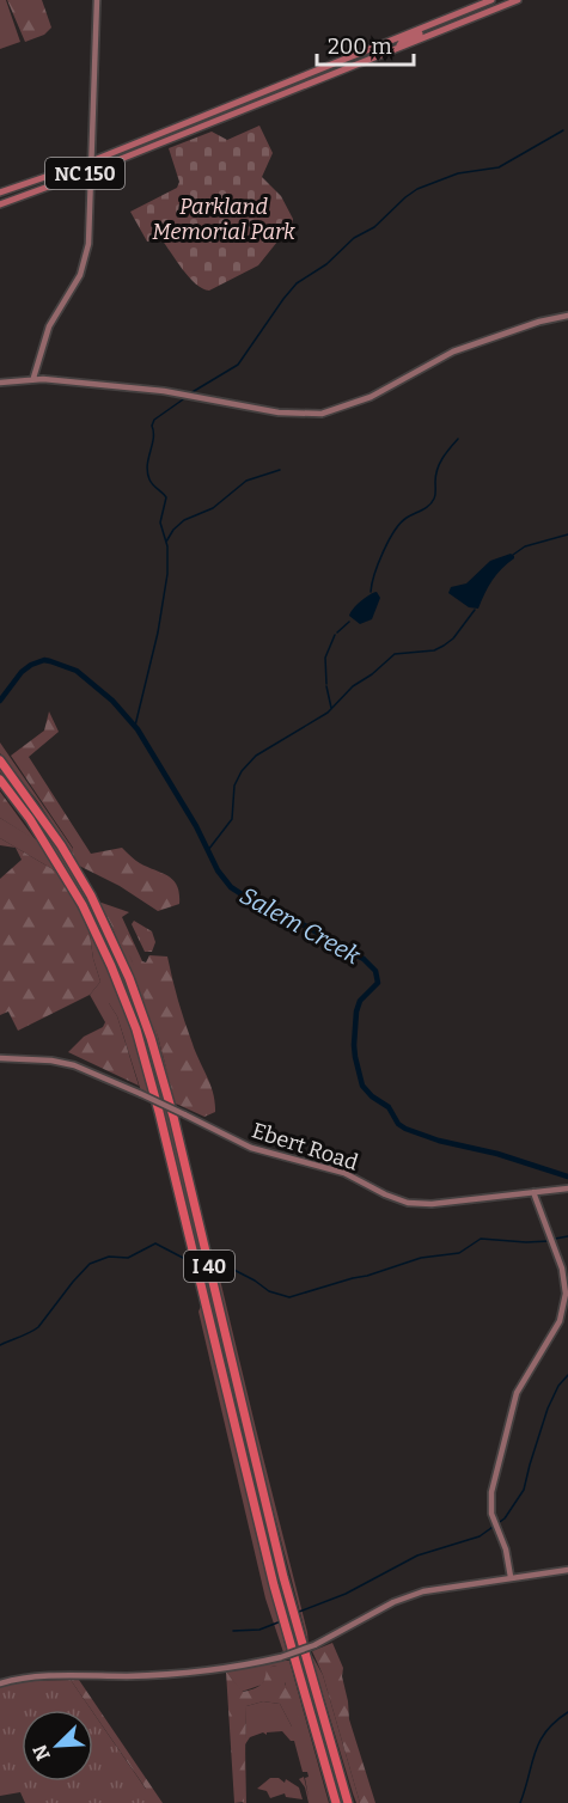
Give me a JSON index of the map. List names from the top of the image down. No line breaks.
{"streets":{"highway":["I 40"],"main road":["NC 150"],"street":["Ebert Road"]},"water":["Salem Creek"],"parks":["Parkland Memorial Park"],"scale_bar":"200 m","north":"bottom left"}
